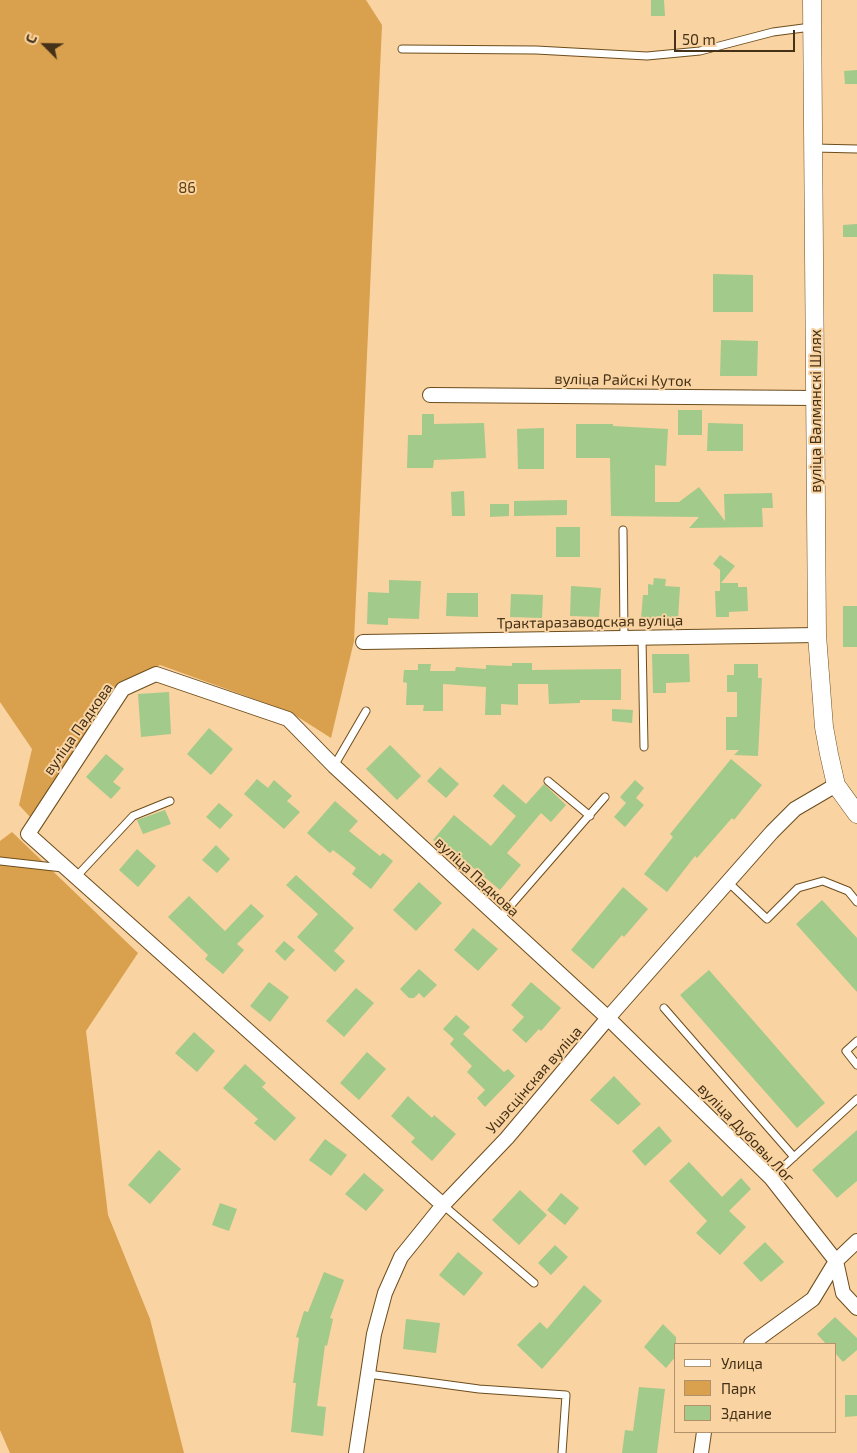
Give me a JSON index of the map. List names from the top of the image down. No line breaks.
{"streets":{"street":["вуліца Райскі Куток","вуліца Валмянскі Шлях","Трактаразаводская вуліца","вуліца Падкова","Ушэсцінская вуліца","вуліца Дубовы Лог"]},"crossings":[["вуліца Райскі Куток","вуліца Валмянскі Шлях"],["вуліца Валмянскі Шлях","Трактаразаводская вуліца"],["вуліца Валмянскі Шлях","Ушэсцінская вуліца"],["вуліца Падкова","Ушэсцінская вуліца"],["вуліца Падкова","вуліца Дубовы Лог"],["Ушэсцінская вуліца","вуліца Дубовы Лог"]],"parks":["86"],"legend":["Улица","Парк","Здание"],"scale_bar":"50 m","north":"top left"}
